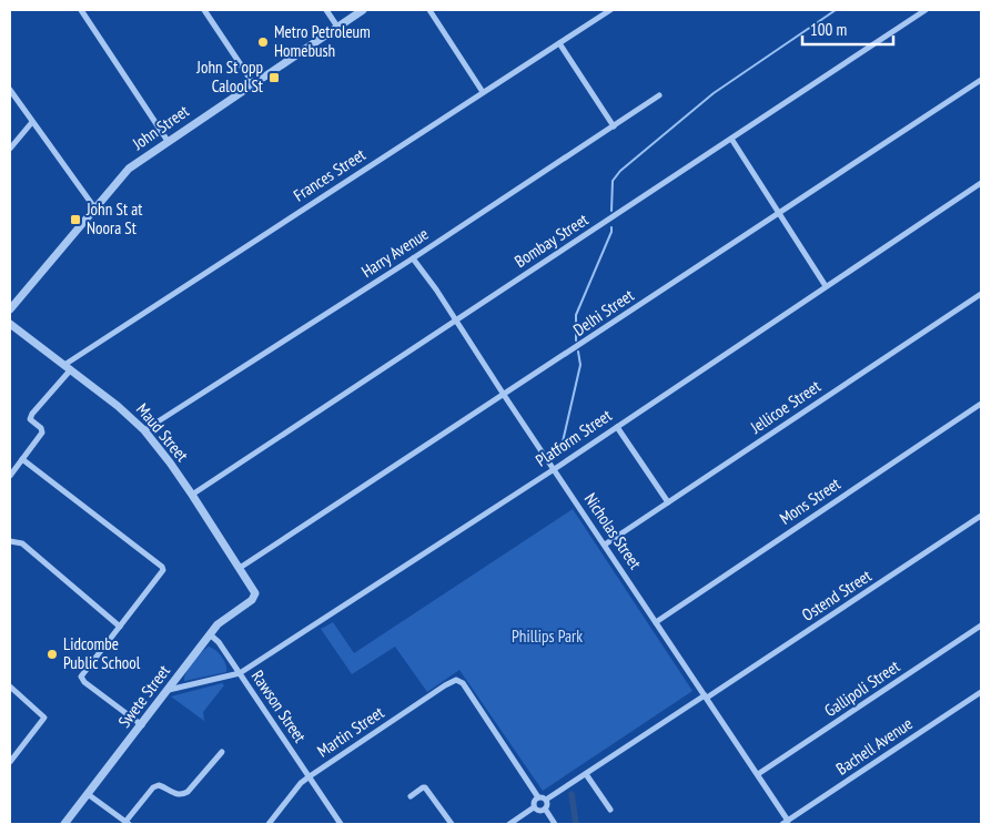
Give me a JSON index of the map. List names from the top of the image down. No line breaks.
{"streets":{"street":["John Street","Frances Street","Bombay Street","Harry Avenue","Delhi Street","Jellicoe Street","Maud Street","Platform Street","Mons Street","Nicholas Street","Ostend Street","Gallipoli Street","Swete Street","Rawson Street","Martin Street","Bachell Avenue"]},"crossings":[["Frances Street","Maud Street"],["Bombay Street","Maud Street"],["Bombay Street","Nicholas Street"],["Harry Avenue","Maud Street"],["Harry Avenue","Nicholas Street"],["Delhi Street","Maud Street"],["Delhi Street","Nicholas Street"],["Jellicoe Street","Nicholas Street"],["Maud Street","Swete Street"],["Platform Street","Nicholas Street"],["Platform Street","Swete Street"],["Platform Street","Rawson Street"],["Mons Street","Nicholas Street"],["Nicholas Street","Ostend Street"],["Nicholas Street","Gallipoli Street"],["Nicholas Street","Bachell Avenue"],["Ostend Street","Martin Street"],["Swete Street","Rawson Street"],["Rawson Street","Martin Street"]],"parks":["Phillips Park"],"places":{"other":["Metro Petroleum Homebush","Lidcombe Public School"],"transit":["John St opp Calool St","John St at Noora St"]},"scale_bar":"100 m"}
